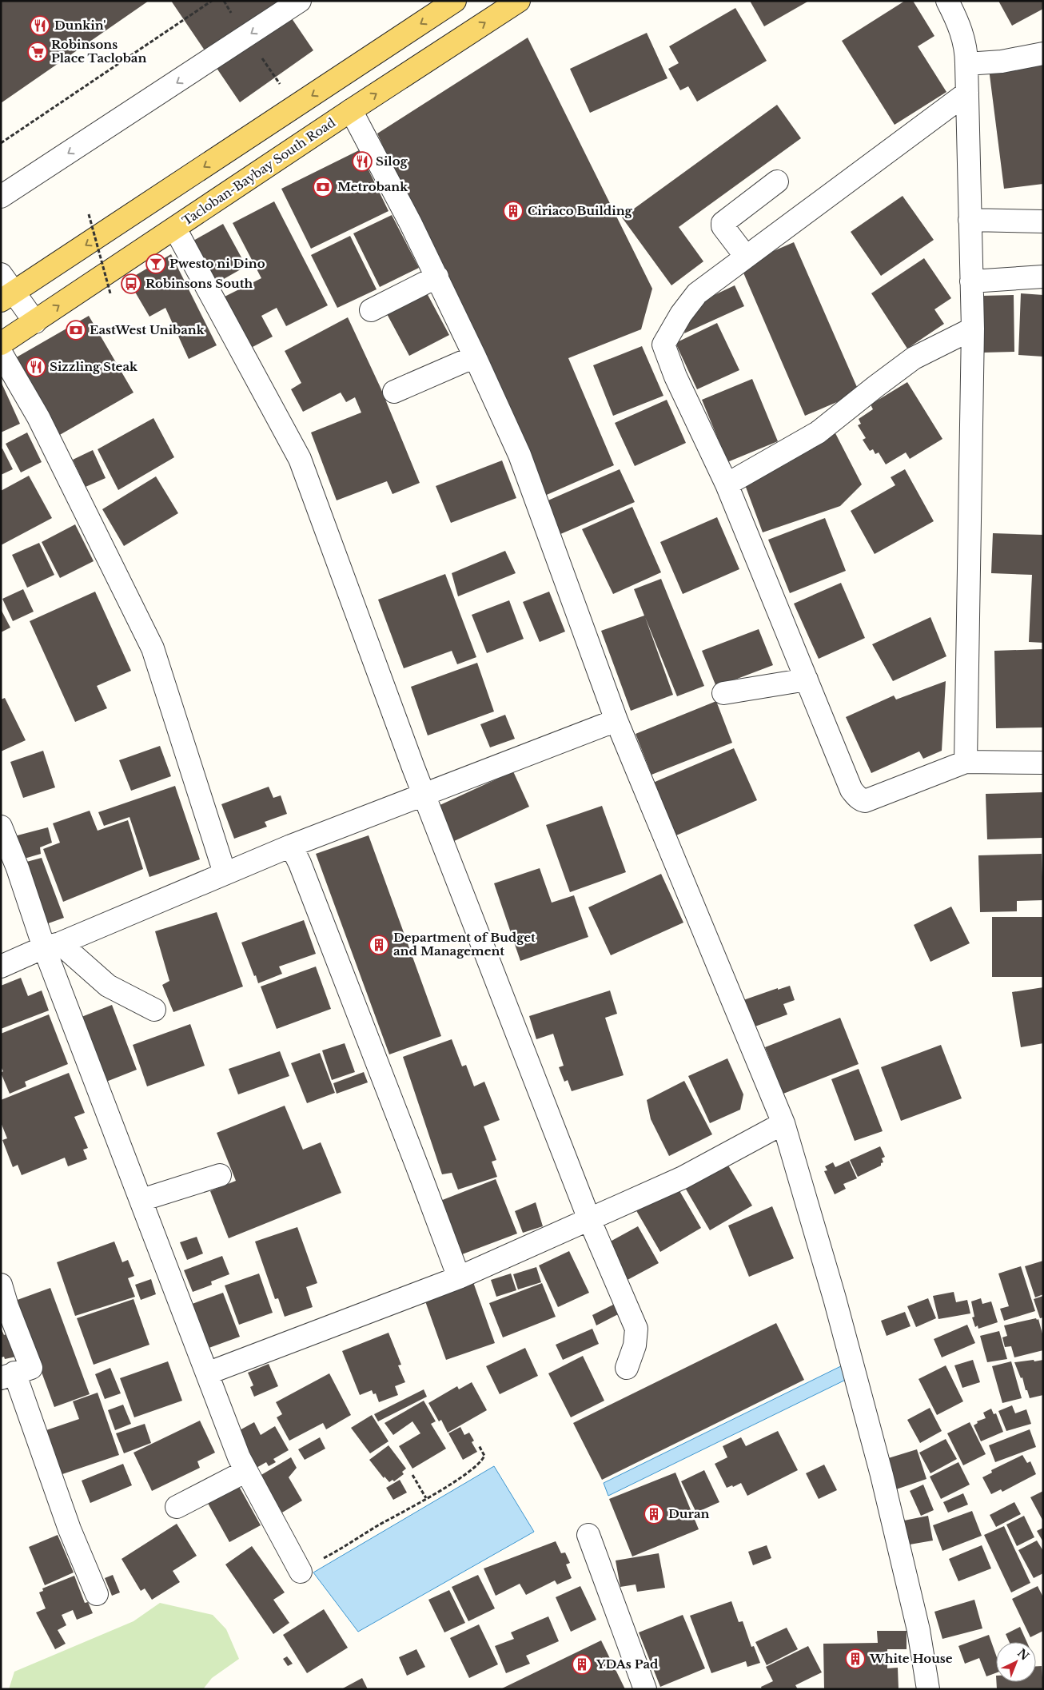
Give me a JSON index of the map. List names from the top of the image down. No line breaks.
{"streets":{"main road":["Tacloban-Baybay South Road"]},"places":{"restaurant":["Dunkin'","Silog","Sizzling Steak"],"supermarket":["Robinsons Place Tacloban"],"bank":["Metrobank","EastWest Unibank"],"building":["Ciriaco Building","Department of Budget and Management","Duran","White House","YDAs Pad"],"bar":["Pwesto ni Dino"],"bus stop":["Robinsons South"]},"north":"top right"}
